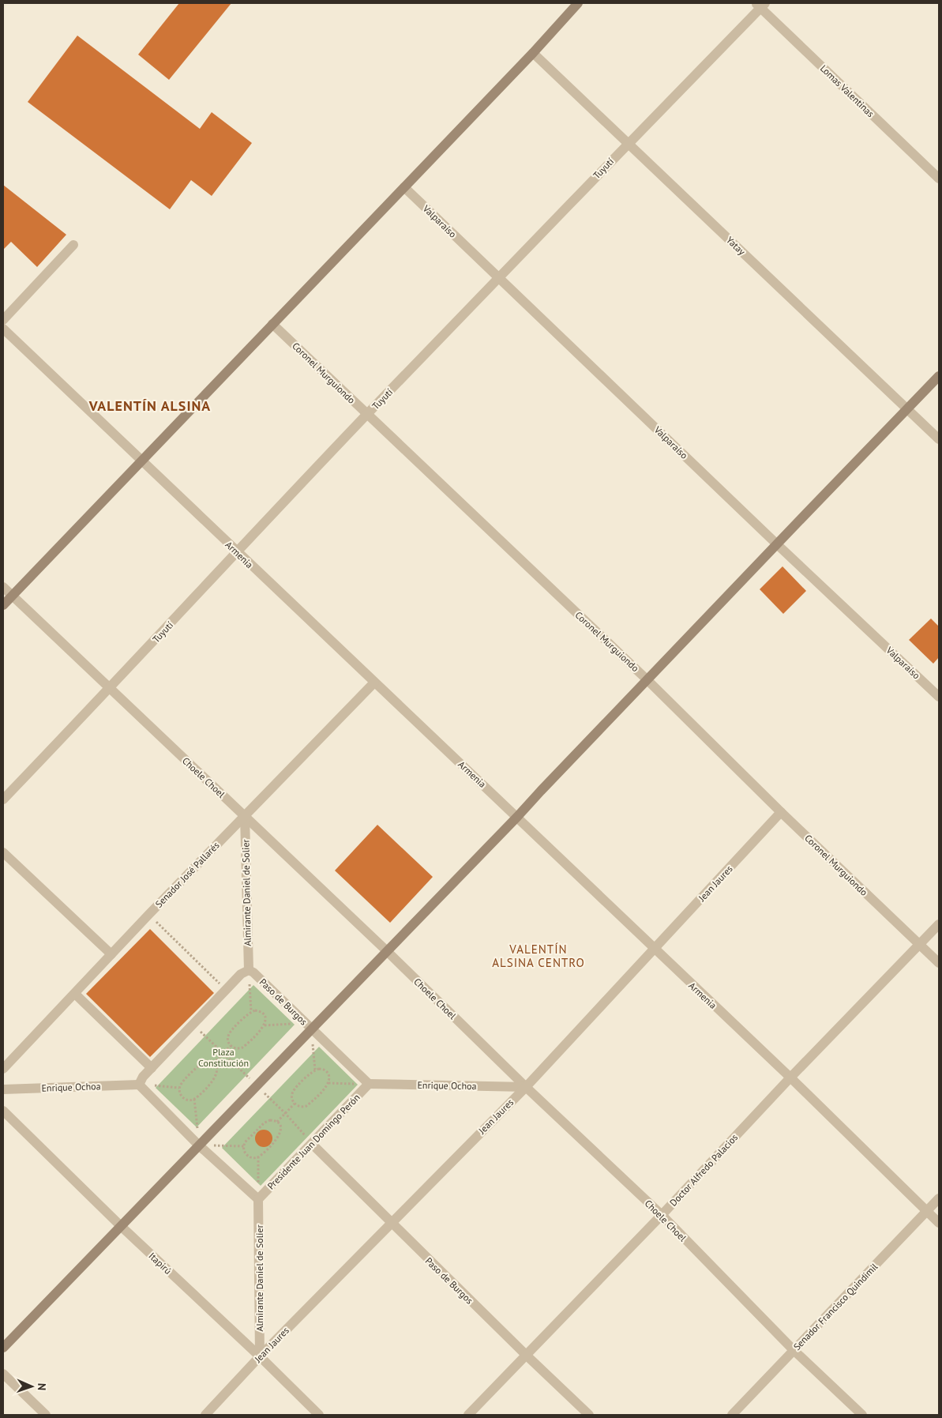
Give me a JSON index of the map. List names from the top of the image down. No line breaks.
{"streets":{"street":["Lomas Valentinas","Tuyutí","Valparaíso","Yatay","Coronel Murguiondo","Armenia","Choele Choel","Senador José Pallarés","Jean Jaures","Almirante Daniel de Solier","Paso de Burgos","Enrique Ochoa","Presidente Juan Domingo Perón","Doctor Alfredo Palacios","Itapirú","Senador Francisco Quindimil"]},"crossings":[["Lomas Valentinas","Tuyutí"],["Tuyutí","Valparaíso"],["Tuyutí","Yatay"],["Tuyutí","Coronel Murguiondo"],["Tuyutí","Armenia"],["Tuyutí","Choele Choel"],["Coronel Murguiondo","Jean Jaures"],["Coronel Murguiondo","Doctor Alfredo Palacios"],["Armenia","Senador José Pallarés"],["Armenia","Jean Jaures"],["Armenia","Doctor Alfredo Palacios"],["Armenia","Senador Francisco Quindimil"],["Choele Choel","Senador José Pallarés"],["Choele Choel","Jean Jaures"],["Choele Choel","Almirante Daniel de Solier"],["Choele Choel","Enrique Ochoa"],["Choele Choel","Doctor Alfredo Palacios"],["Choele Choel","Senador Francisco Quindimil"],["Senador José Pallarés","Almirante Daniel de Solier"],["Jean Jaures","Almirante Daniel de Solier"],["Jean Jaures","Paso de Burgos"],["Jean Jaures","Enrique Ochoa"],["Jean Jaures","Itapirú"],["Almirante Daniel de Solier","Paso de Burgos"],["Almirante Daniel de Solier","Presidente Juan Domingo Perón"],["Almirante Daniel de Solier","Itapirú"],["Paso de Burgos","Enrique Ochoa"],["Paso de Burgos","Presidente Juan Domingo Perón"],["Paso de Burgos","Doctor Alfredo Palacios"],["Enrique Ochoa","Presidente Juan Domingo Perón"]],"districts":["VALENTÍN ALSINA","VALENTÍN ALSINA CENTRO"],"parks":["Plaza Constitución"],"north":"right"}
